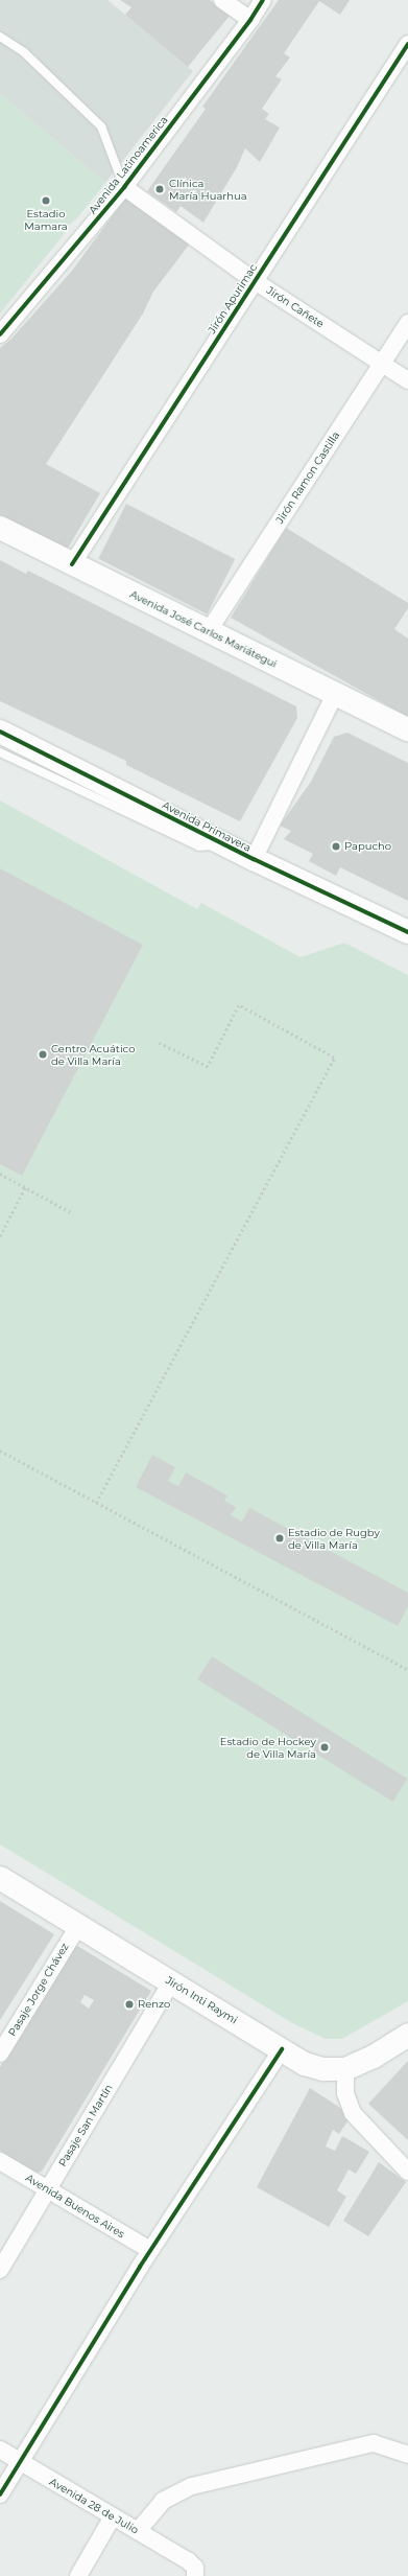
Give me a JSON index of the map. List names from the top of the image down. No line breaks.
{"streets":{"street":["Avenida Latinoamerica","Jirón Apurimac","Jirón Cañete","Jirón Ramon Castilla","Avenida José Carlos Mariátegui","Avenida Primavera","Pasaje Jorge Chávez","Jirón Inti Raymi","Pasaje San Martín","Avenida Buenos Aires","Avenida 28 de Julio"]},"crossings":[["Avenida Latinoamerica","Jirón Cañete"],["Jirón Apurimac","Jirón Cañete"],["Jirón Apurimac","Avenida José Carlos Mariátegui"],["Jirón Cañete","Jirón Ramon Castilla"],["Jirón Ramon Castilla","Avenida José Carlos Mariátegui"],["Pasaje Jorge Chávez","Jirón Inti Raymi"],["Jirón Inti Raymi","Pasaje San Martín"],["Pasaje San Martín","Avenida Buenos Aires"]],"places":["Clínica María Huarhua","Estadio Mamara","Papucho","Centro Acuático de Villa María","Estadio de Rugby de Villa María","Estadio de Hockey de Villa María","Renzo"]}
